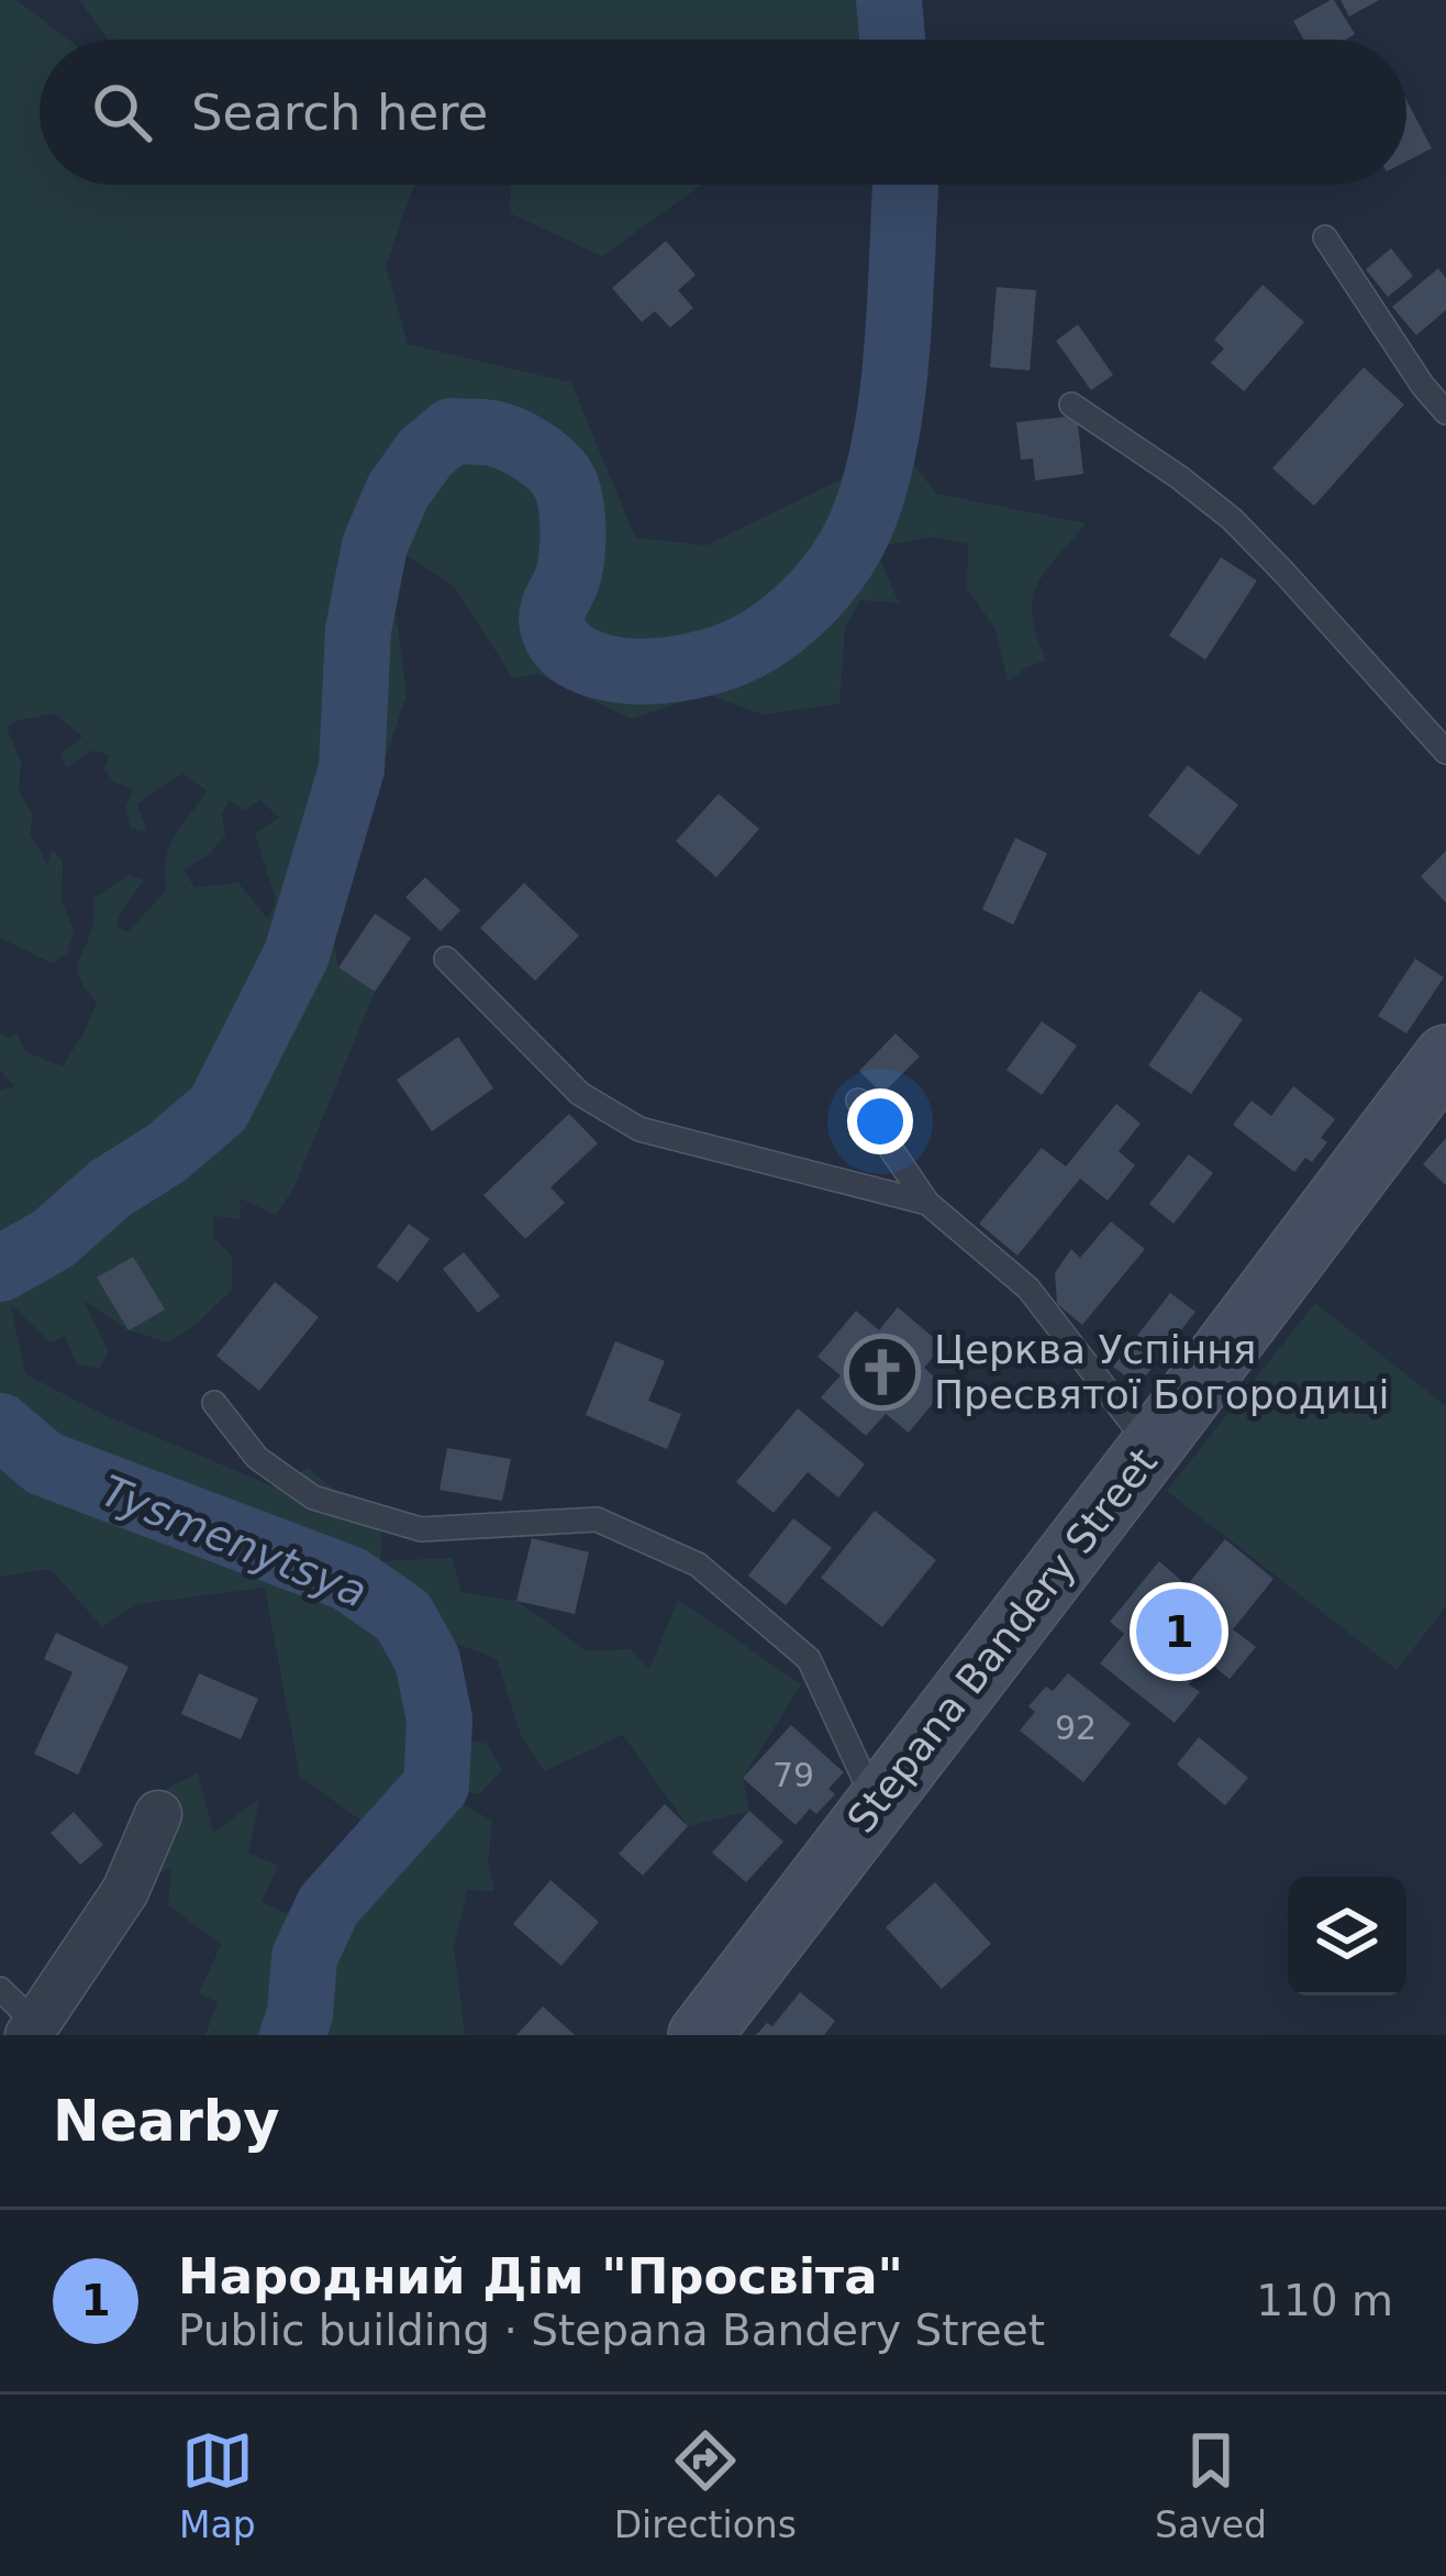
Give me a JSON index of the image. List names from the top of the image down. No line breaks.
{"streets":{"main road":["Stepana Bandery Street"]},"water":["Tysmenytsya"],"places":{"church":["Церква Успіння Пресвятої Богородиці"]},"house_numbers":["92","79"],"page":{"search":"Search here","pins":"1","heading":"Nearby","list":[{"mark":"1","name":"Народний Дім \"Просвіта\"","note":"Public building · Stepana Bandery Street","value":"110 m"}],"nav":["Map","Directions","Saved"]}}
